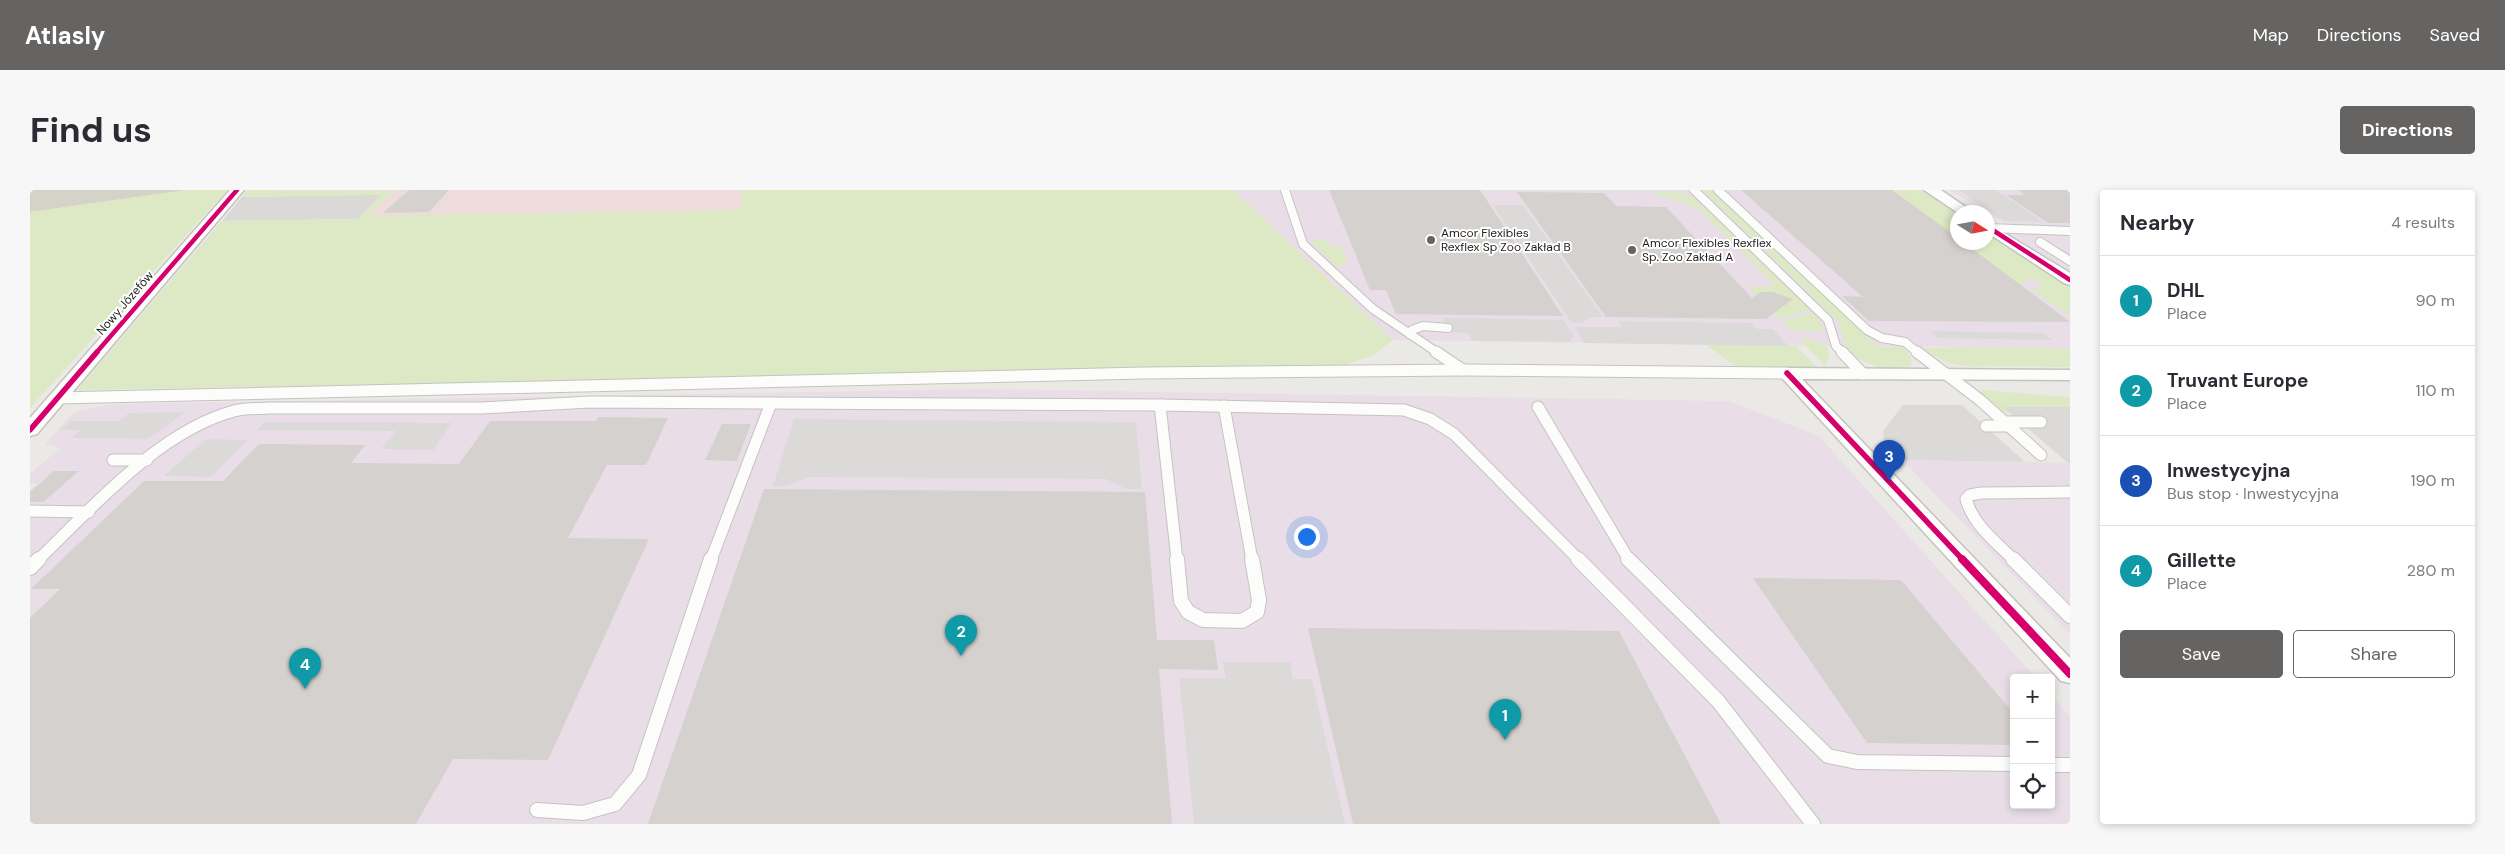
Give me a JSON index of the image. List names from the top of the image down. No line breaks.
{"streets":{"street":["Nowy Józefów"]},"places":["Amcor Flexibles Rexflex Sp Zoo Zakład B","Amcor Flexibles Rexflex Sp. Zoo Zakład A"],"north":"right","page":{"header":"Atlasly","nav":["Map","Directions","Saved"],"buttons":["Directions",["Save","Share"]],"title":"Find us","heading":["Nearby","4 results"],"list":[{"mark":"1","name":"DHL","note":"Place","value":"90 m"},{"mark":"2","name":"Truvant Europe","note":"Place","value":"110 m"},{"mark":"3","name":"Inwestycyjna","note":"Bus stop · Inwestycyjna","value":"190 m"},{"mark":"4","name":"Gillette","note":"Place","value":"280 m"}],"pins":["3","2","4","1"],"map_buttons":["+","−"]}}
